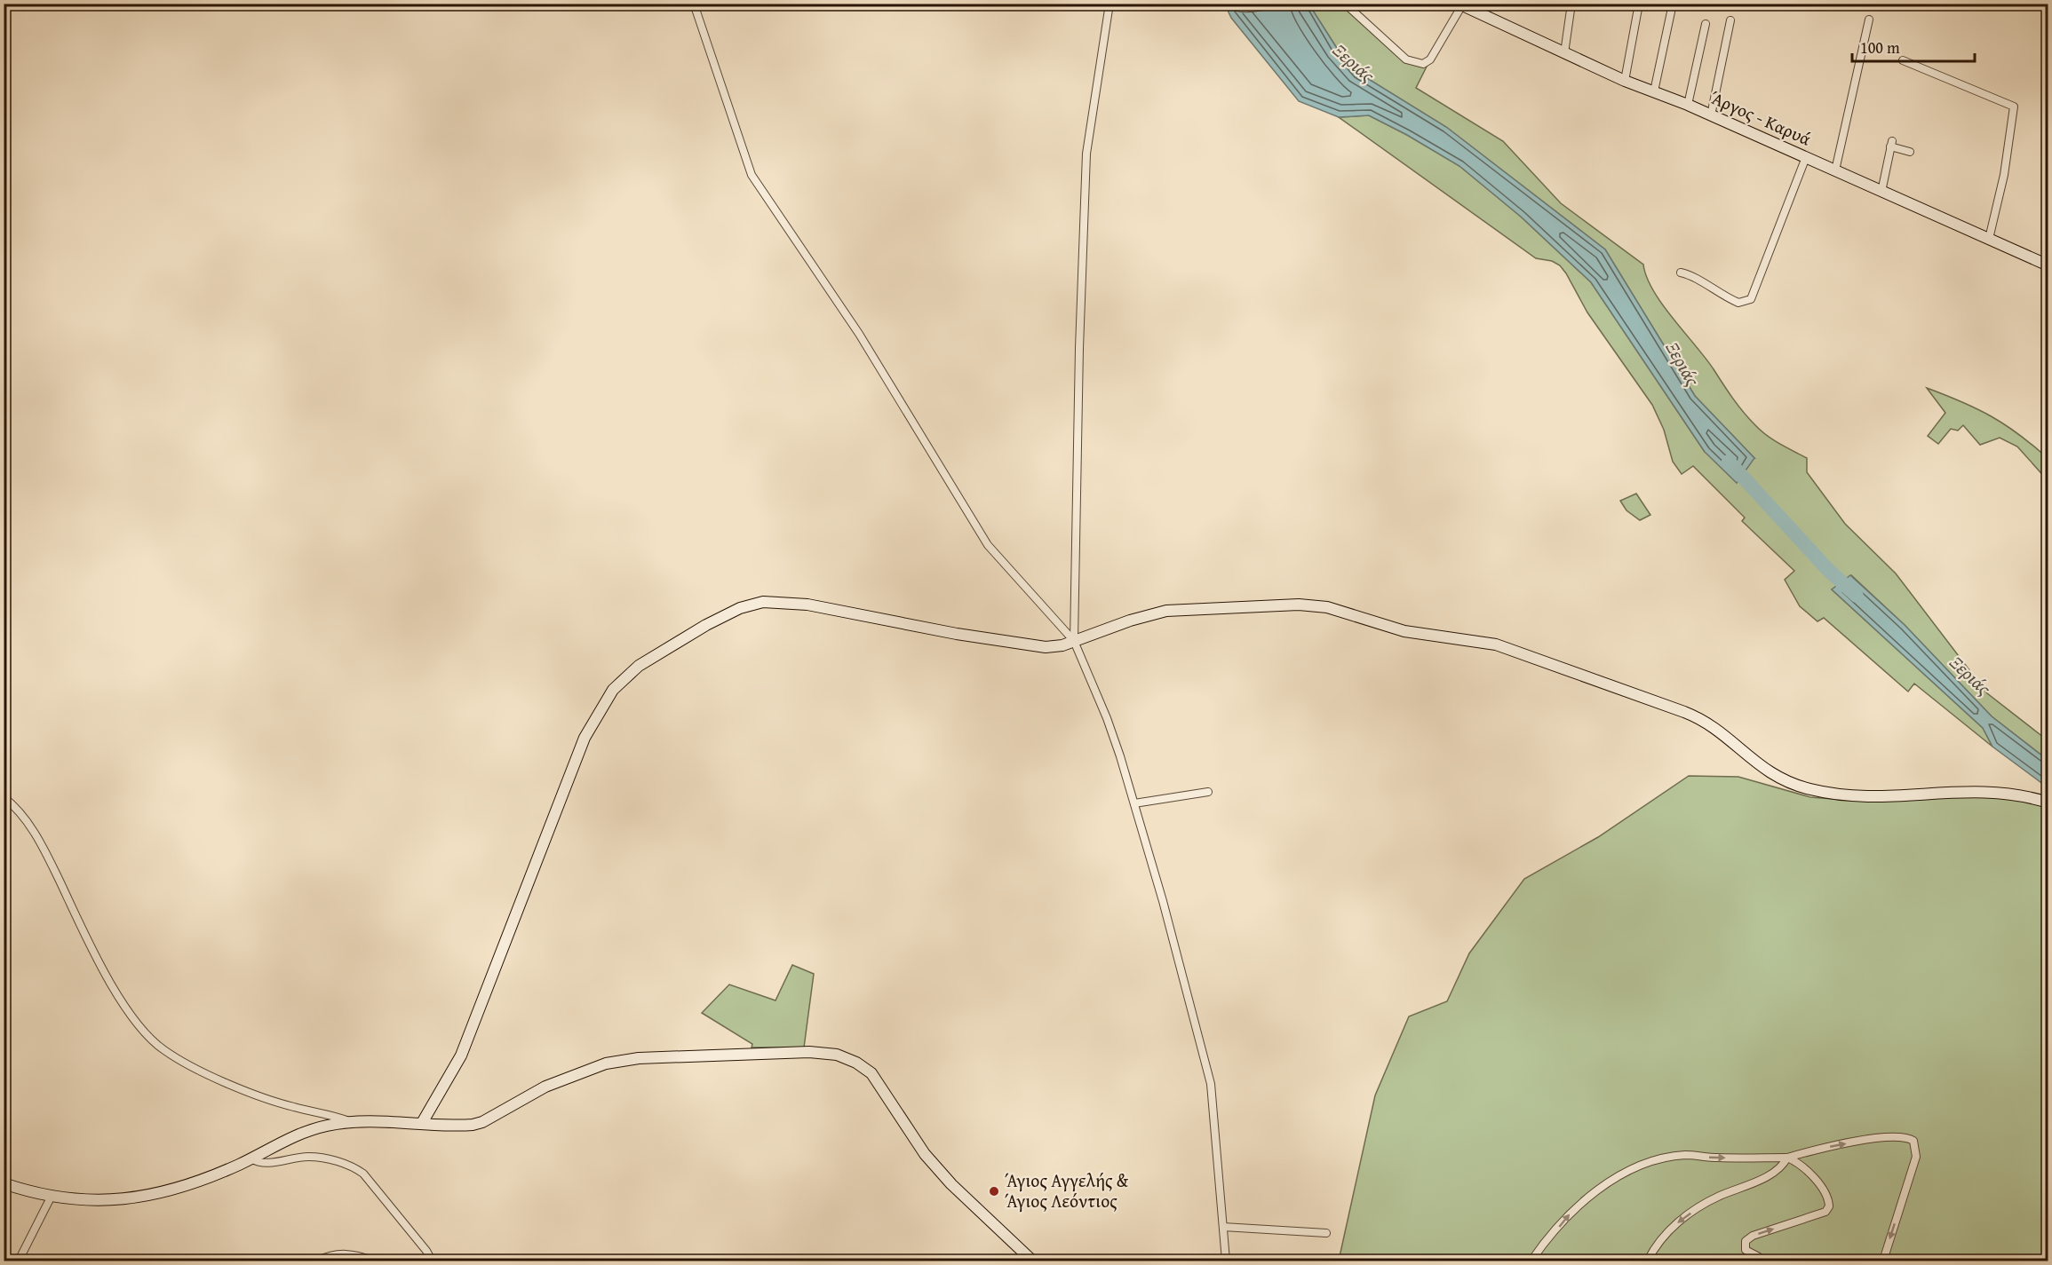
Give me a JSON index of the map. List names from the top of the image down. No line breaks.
{"streets":{"street":["Άργος - Καρυά"]},"water":["Ξεριάς"],"places":["Άγιος Αγγελής & Άγιος Λεόντιος"],"scale_bar":"100 m"}
